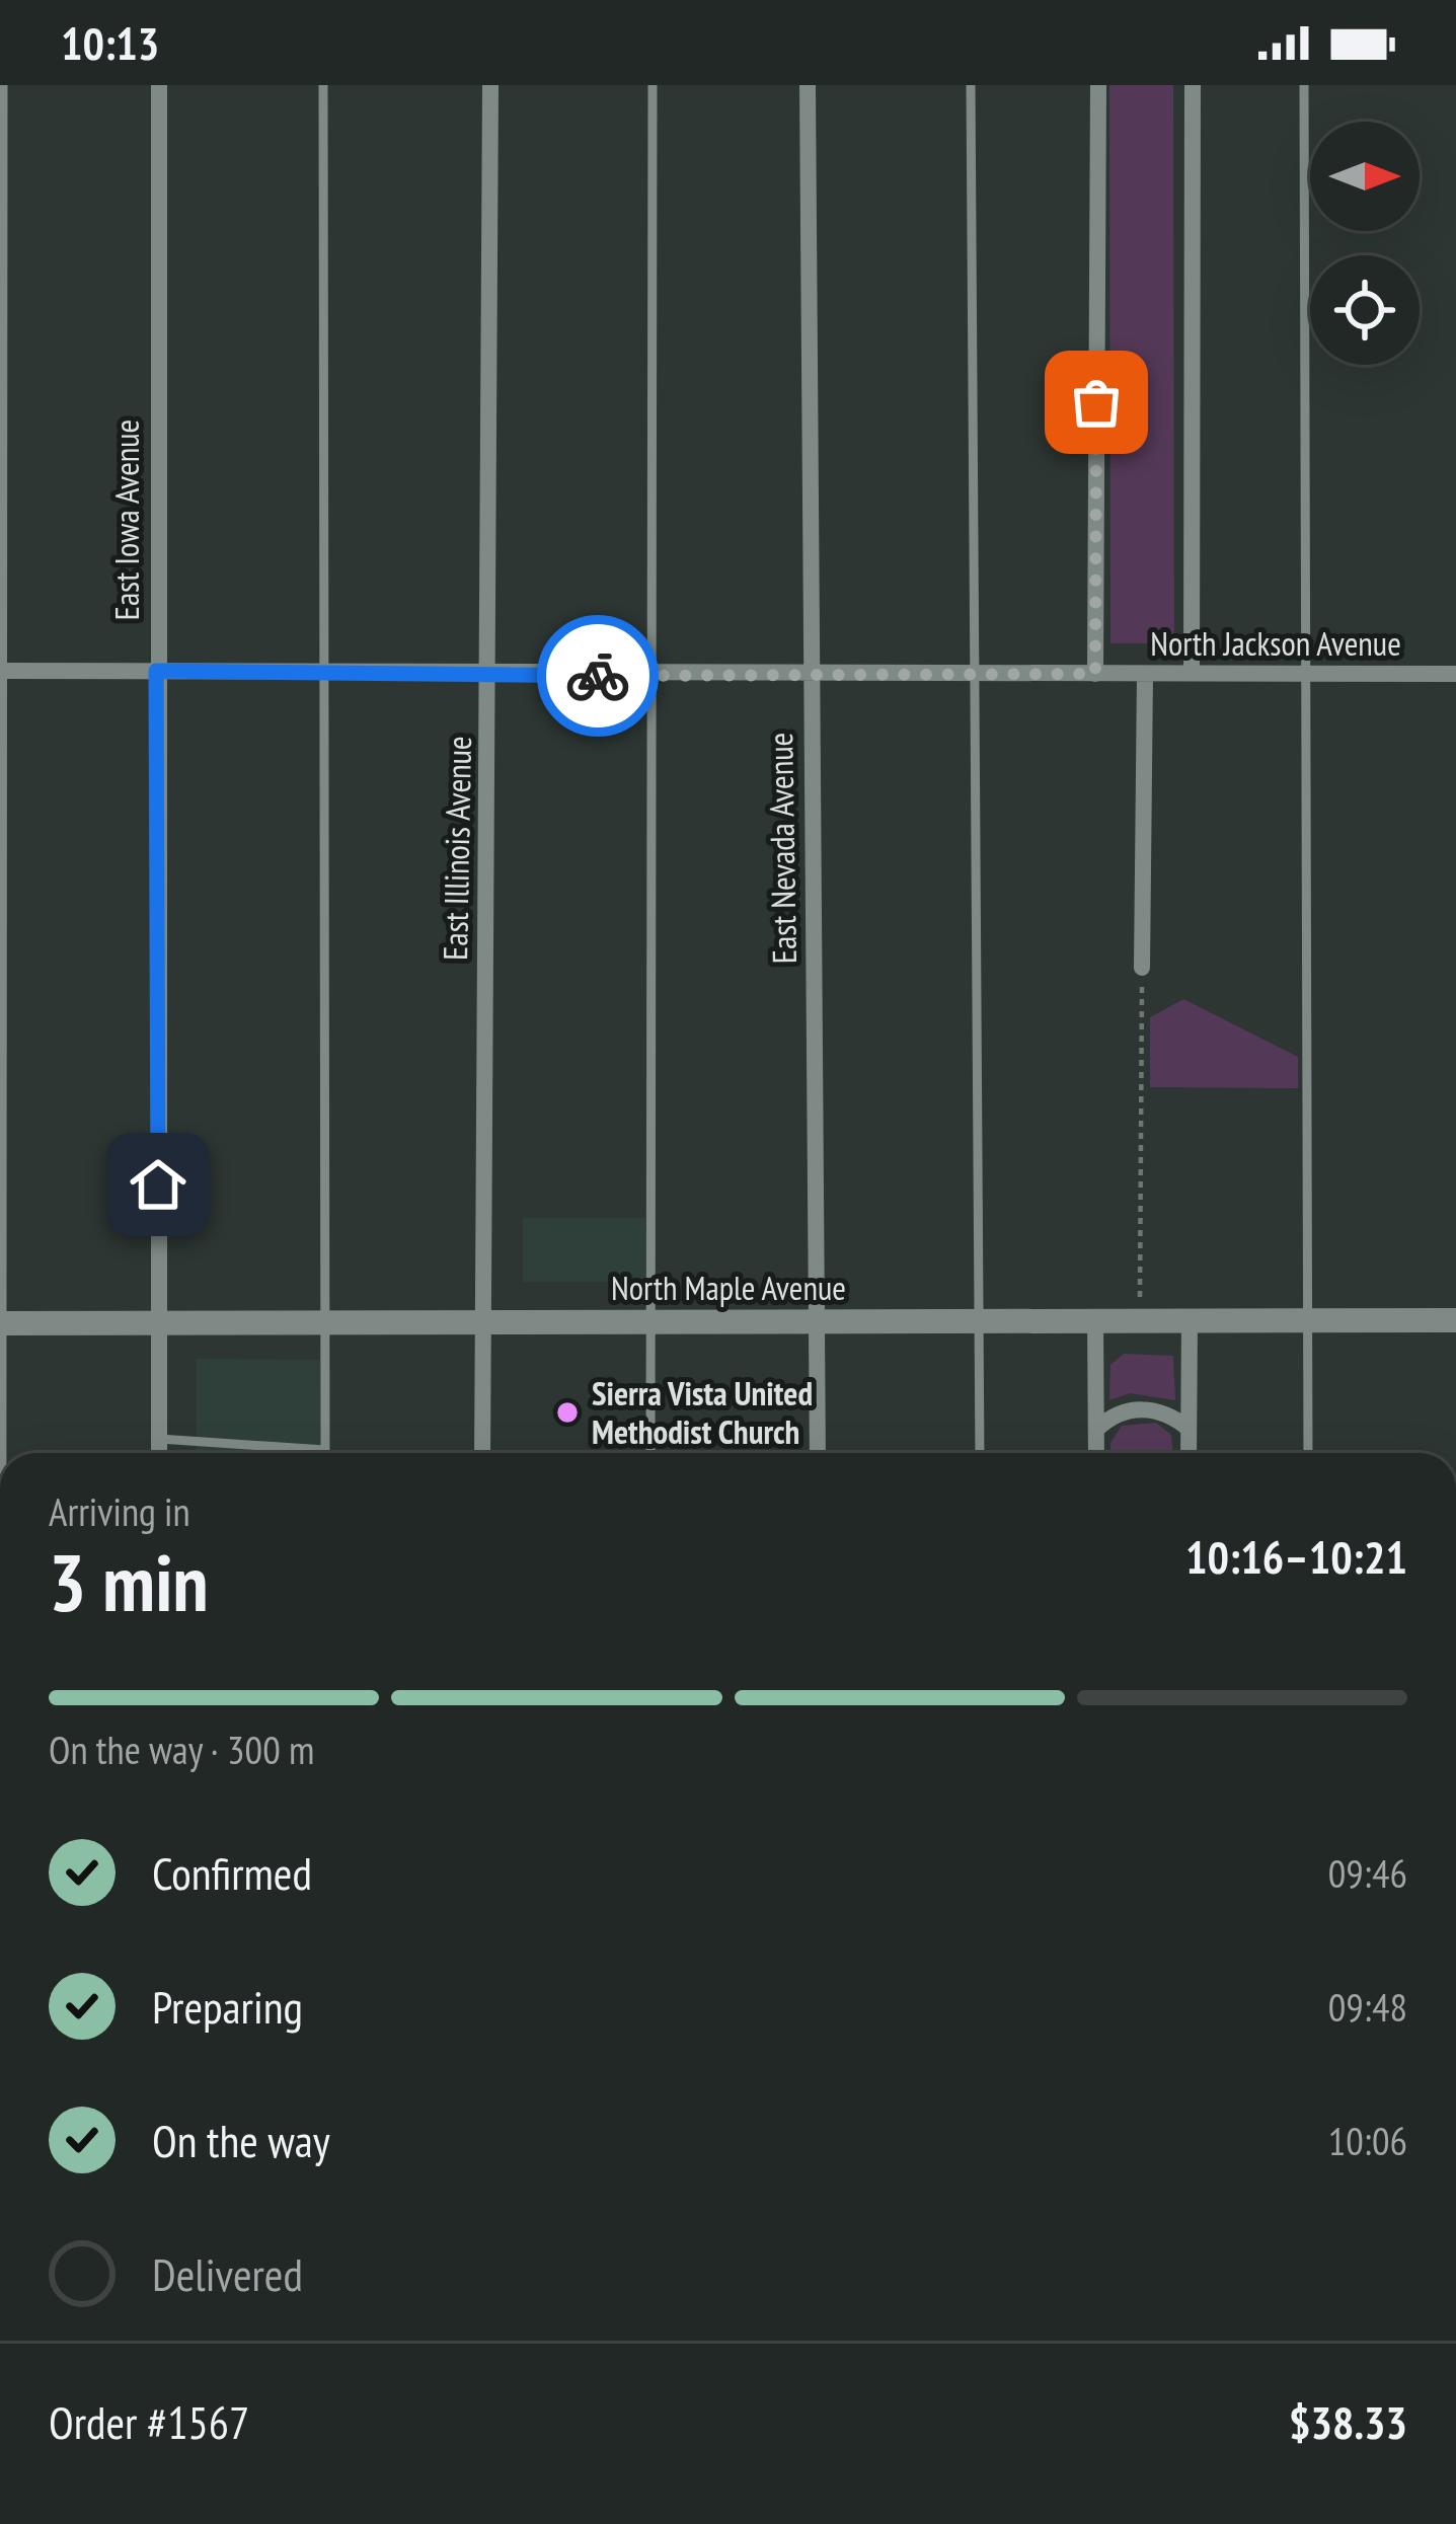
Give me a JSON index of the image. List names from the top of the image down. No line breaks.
{"streets":{"main road":["North Maple Avenue"],"street":["East Iowa Avenue","North Jackson Avenue","East Illinois Avenue","East Nevada Avenue"]},"crossings":[["East Iowa Avenue","North Jackson Avenue"],["East Iowa Avenue","North Maple Avenue"],["North Jackson Avenue","East Illinois Avenue"],["North Jackson Avenue","East Nevada Avenue"],["East Illinois Avenue","North Maple Avenue"],["East Nevada Avenue","North Maple Avenue"]],"places":["Sierra Vista United Methodist Church"],"north":"right","page":{"status":"10:13","heading":["3 min","Arriving in","10:16–10:21"],"panel":["Order #1567","$38.33"],"bar":"On the way · 300 m","list":[["Confirmed","09:46"],["Preparing","09:48"],["On the way","10:06"],"Delivered"]}}
